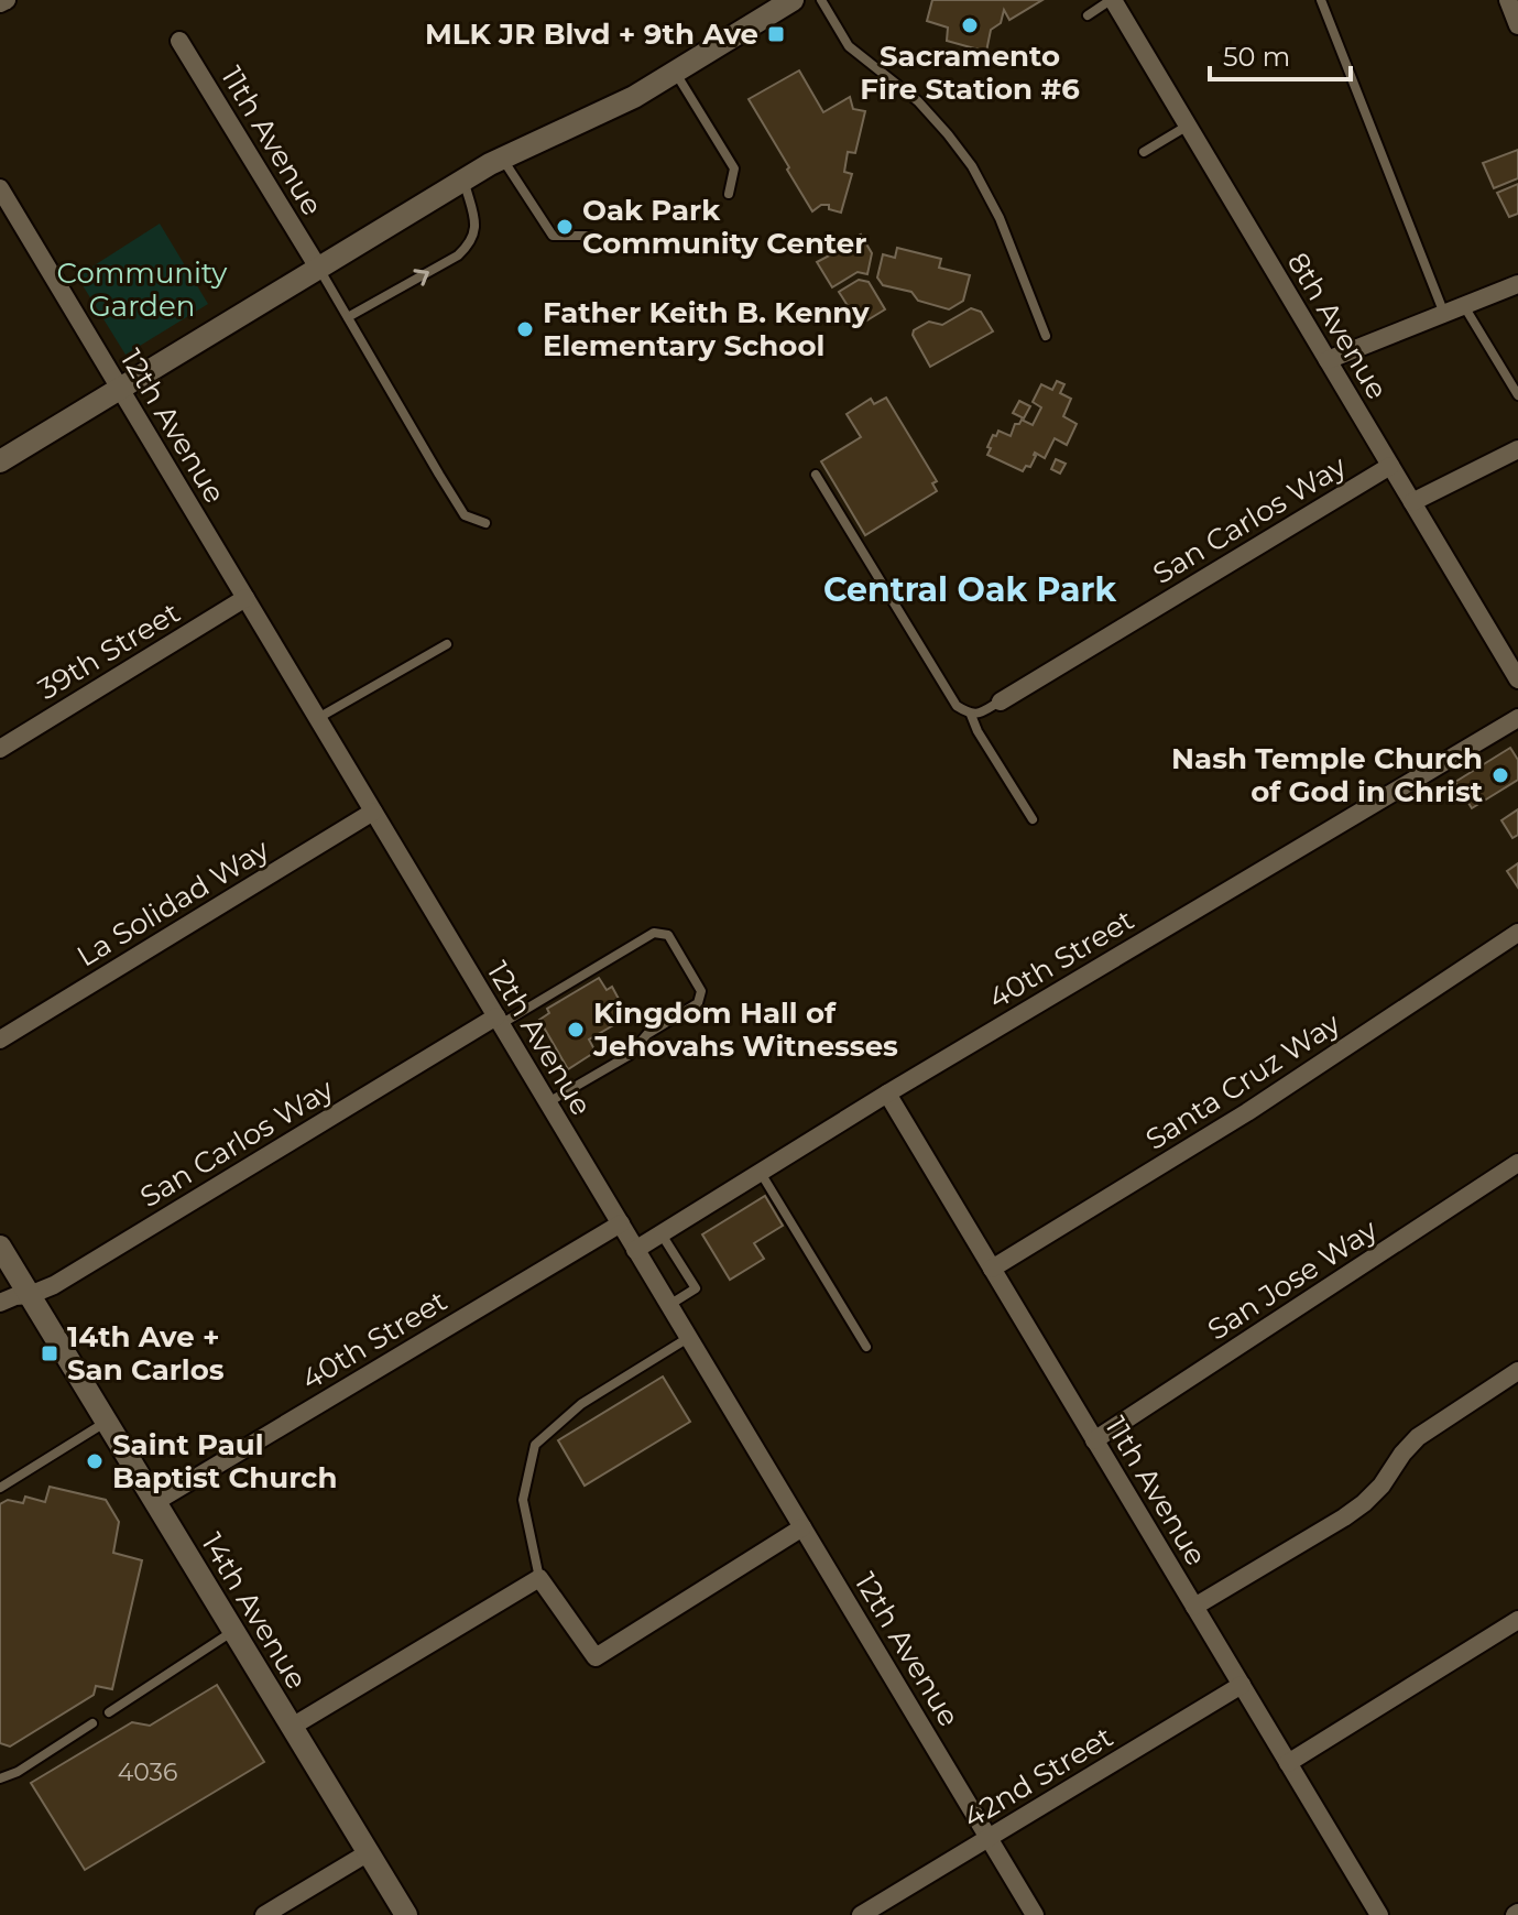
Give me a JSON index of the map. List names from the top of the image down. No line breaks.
{"streets":{"street":["11th Avenue","8th Avenue","12th Avenue","San Carlos Way","39th Street","La Solidad Way","40th Street","Santa Cruz Way","San Jose Way","14th Avenue","42nd Street"]},"crossings":[["11th Avenue","40th Street"],["11th Avenue","Santa Cruz Way"],["11th Avenue","San Jose Way"],["11th Avenue","42nd Street"],["8th Avenue","San Carlos Way"],["12th Avenue","San Carlos Way"],["12th Avenue","39th Street"],["12th Avenue","La Solidad Way"],["12th Avenue","40th Street"],["12th Avenue","42nd Street"],["San Carlos Way","14th Avenue"],["40th Street","14th Avenue"]],"districts":["Central Oak Park"],"parks":["Community Garden"],"places":{"other":["Sacramento Fire Station #6","Oak Park Community Center","Father Keith B. Kenny Elementary School","Nash Temple Church of God in Christ","Kingdom Hall of Jehovahs Witnesses","Saint Paul Baptist Church"],"transit":["MLK JR Blvd + 9th Ave","14th Ave + San Carlos"]},"house_numbers":["4036"],"scale_bar":"50 m"}
